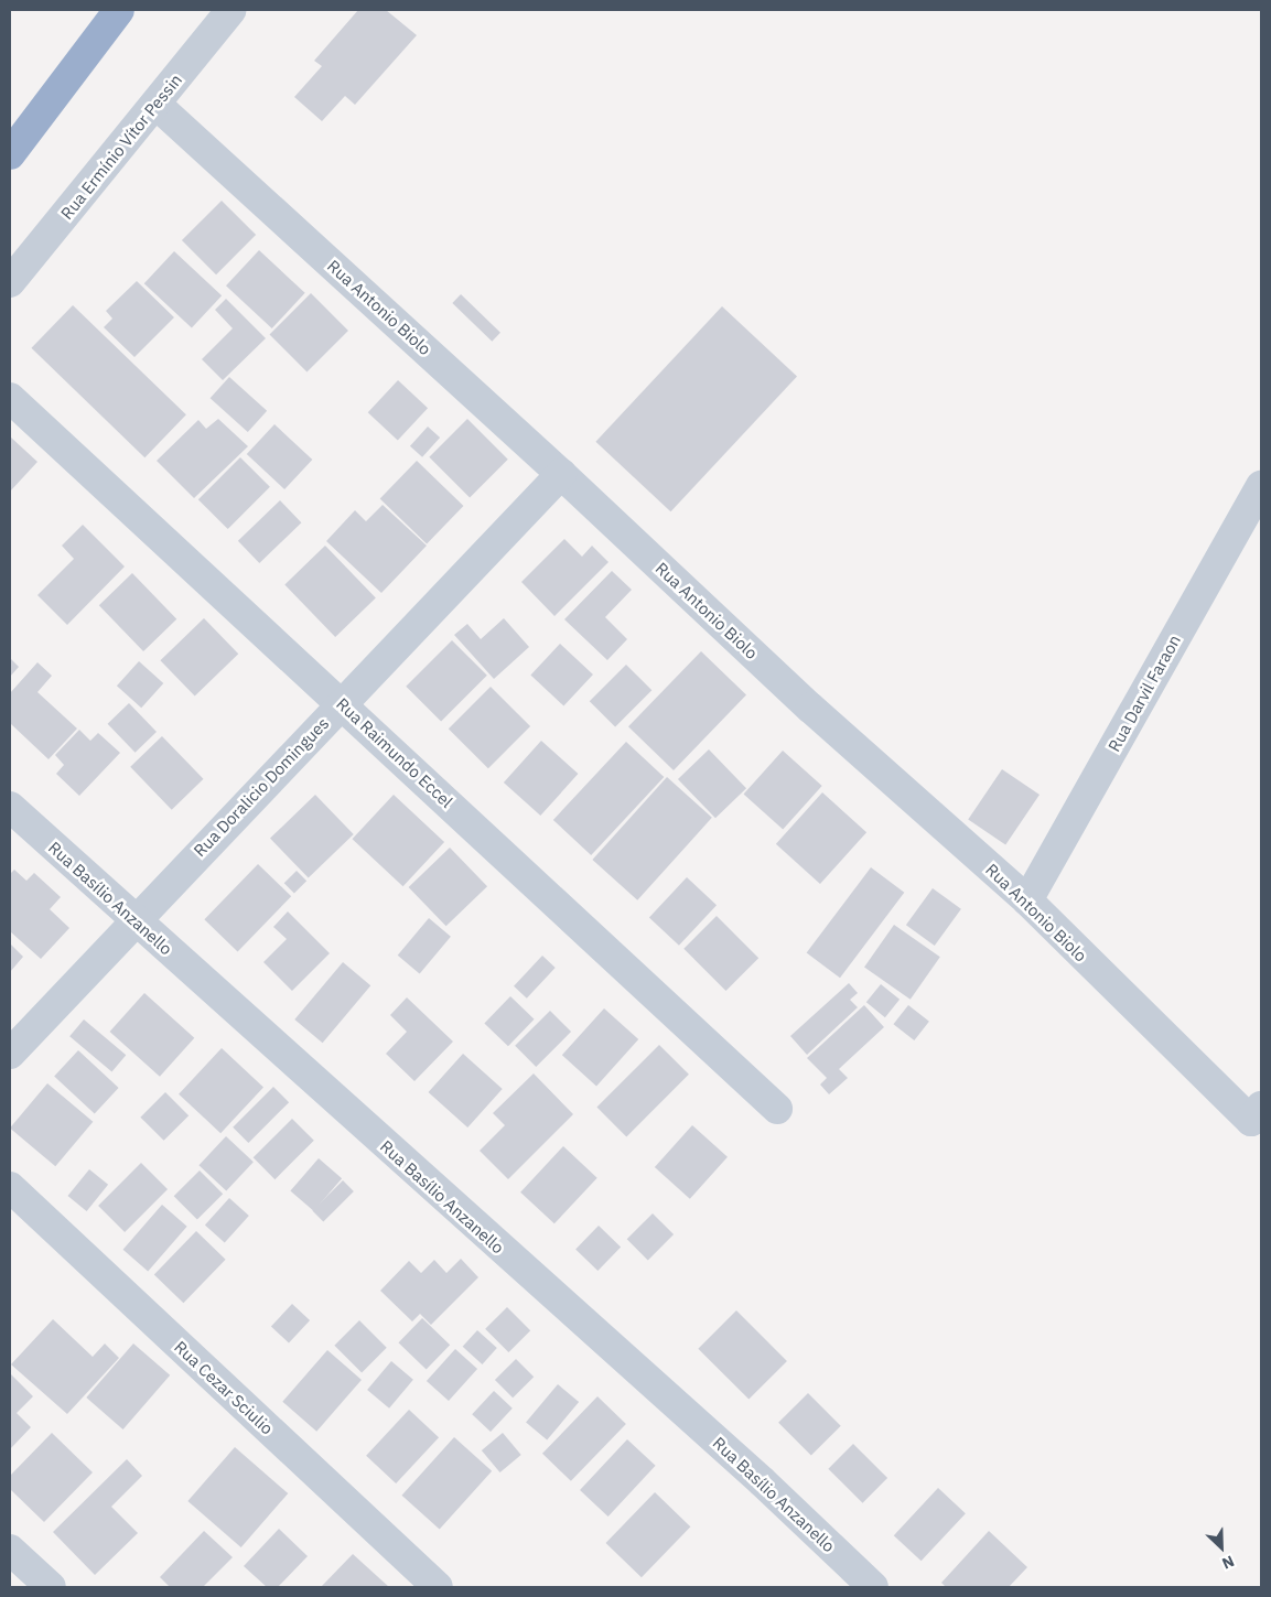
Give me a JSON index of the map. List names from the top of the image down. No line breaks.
{"streets":{"street":["Rua Ermínio Vítor Pessin","Rua Antonio Biolo","Rua Darvil Faraon","Rua Raimundo Eccel","Rua Doralicio Domingues","Rua Basílio Anzanello","Rua Cezar Sciulio"]},"crossings":[["Rua Ermínio Vítor Pessin","Rua Antonio Biolo"],["Rua Antonio Biolo","Rua Darvil Faraon"],["Rua Antonio Biolo","Rua Doralicio Domingues"],["Rua Raimundo Eccel","Rua Doralicio Domingues"],["Rua Doralicio Domingues","Rua Basílio Anzanello"]],"north":"bottom right"}
